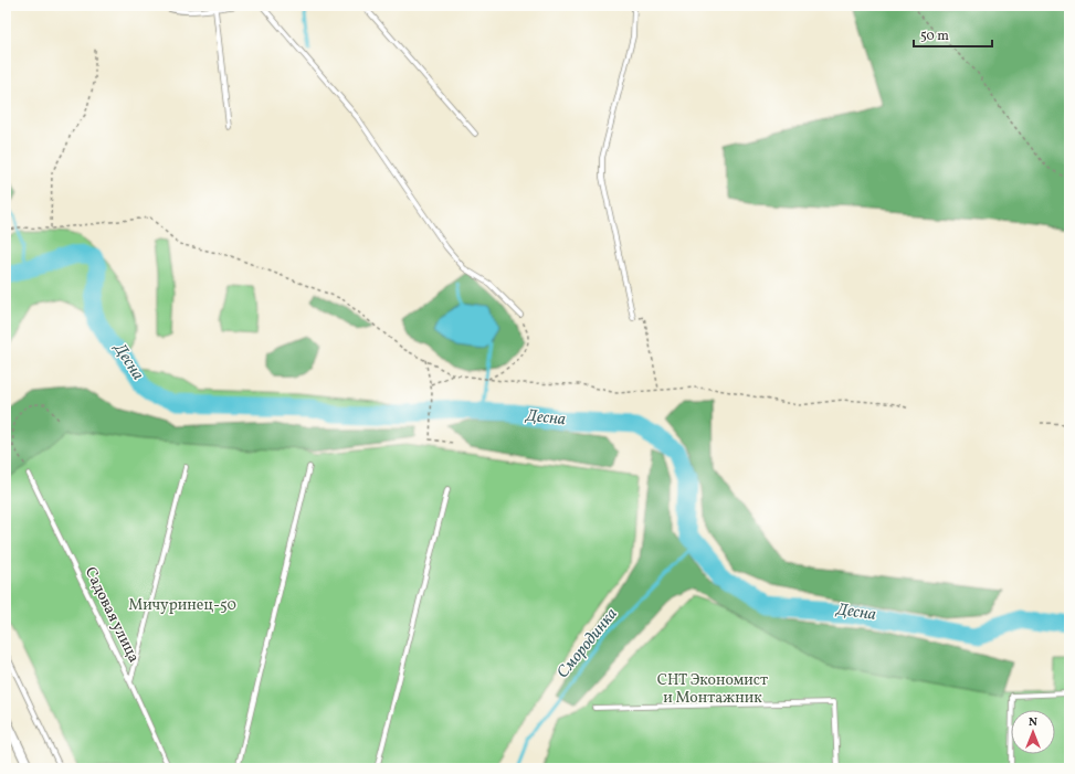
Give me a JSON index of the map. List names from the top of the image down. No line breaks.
{"streets":{"lane":["Садовая улица"]},"water":["Десна","Смородинка"],"parks":["Мичуринец-50","СНТ Экономист и Монтажник"],"scale_bar":"50 m","north":"top"}
